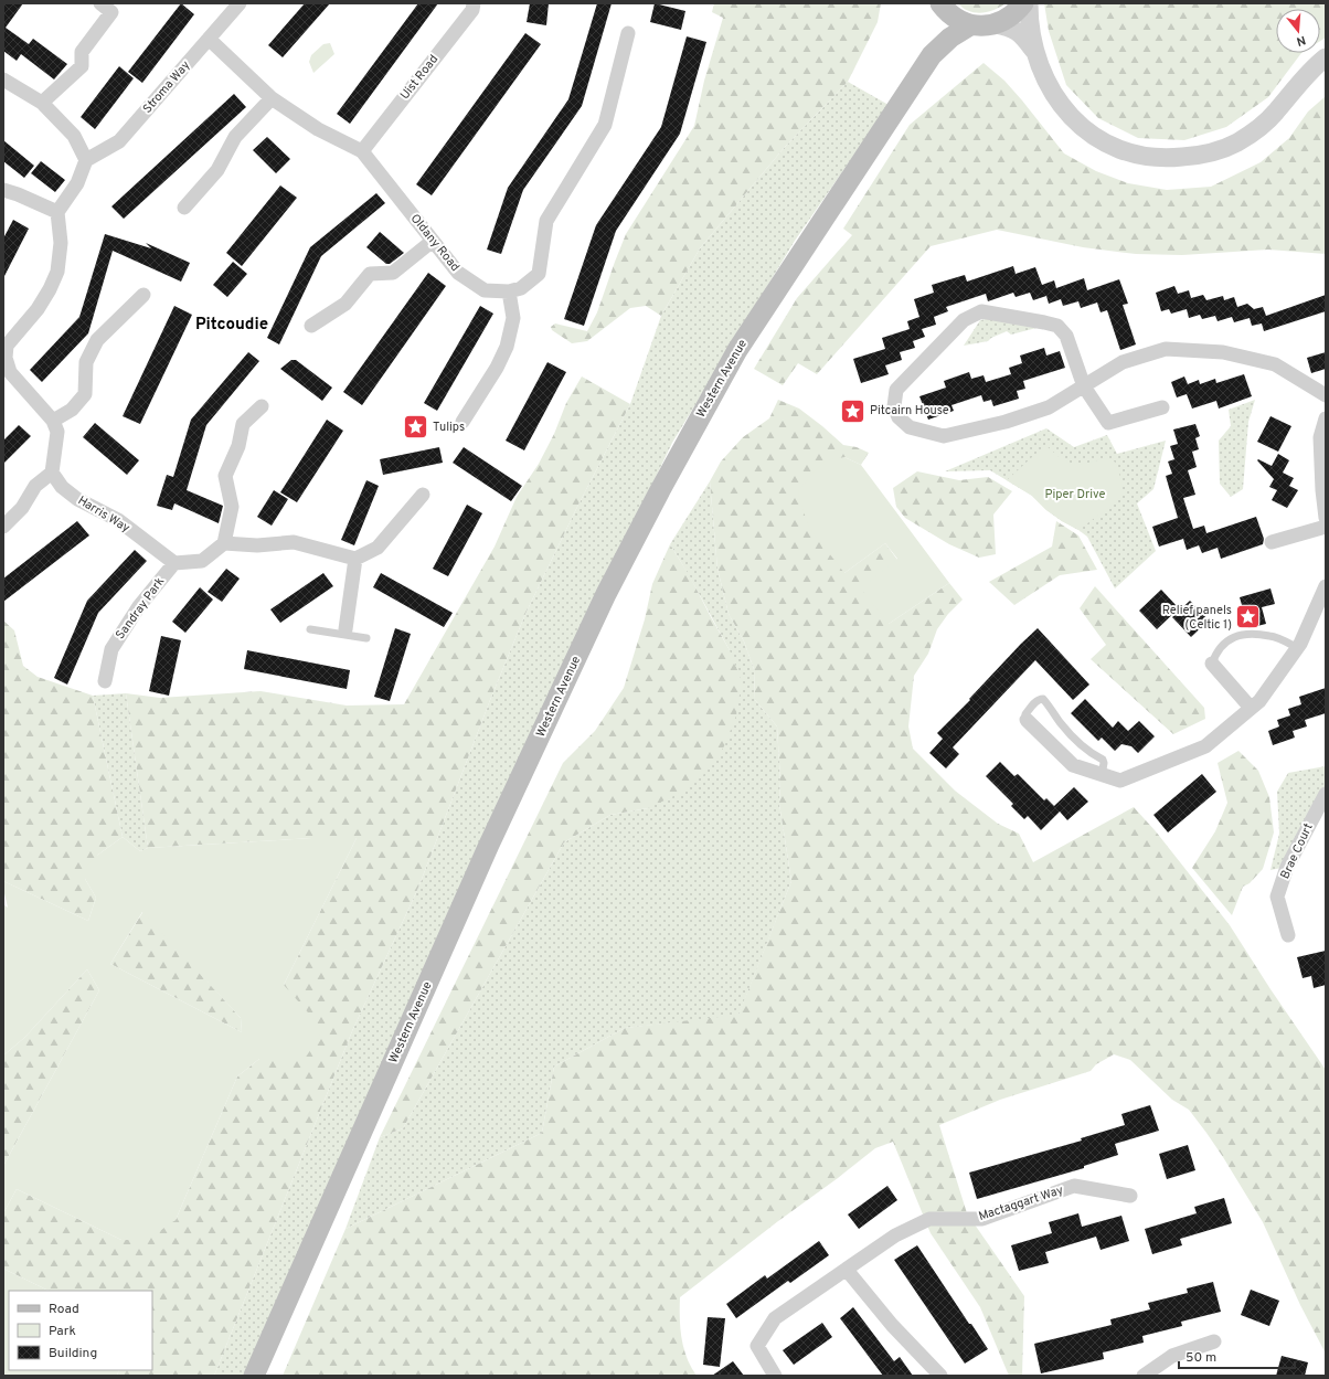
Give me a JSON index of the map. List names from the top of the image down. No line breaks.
{"streets":{"main road":["Western Avenue"],"street":["Uist Road","Stroma Way","Oldany Road","Harris Way","Sandray Park","Brae Court","Mactaggart Way"]},"crossings":[["Uist Road","Oldany Road"],["Stroma Way","Oldany Road"],["Harris Way","Sandray Park"]],"districts":["Pitcoudie"],"parks":["Piper Drive"],"places":{"place":["Pitcairn House","Tulips","Relief panels (Celtic 1)"]},"legend":["Road","Park","Building"],"scale_bar":"50 m","north":"bottom"}
